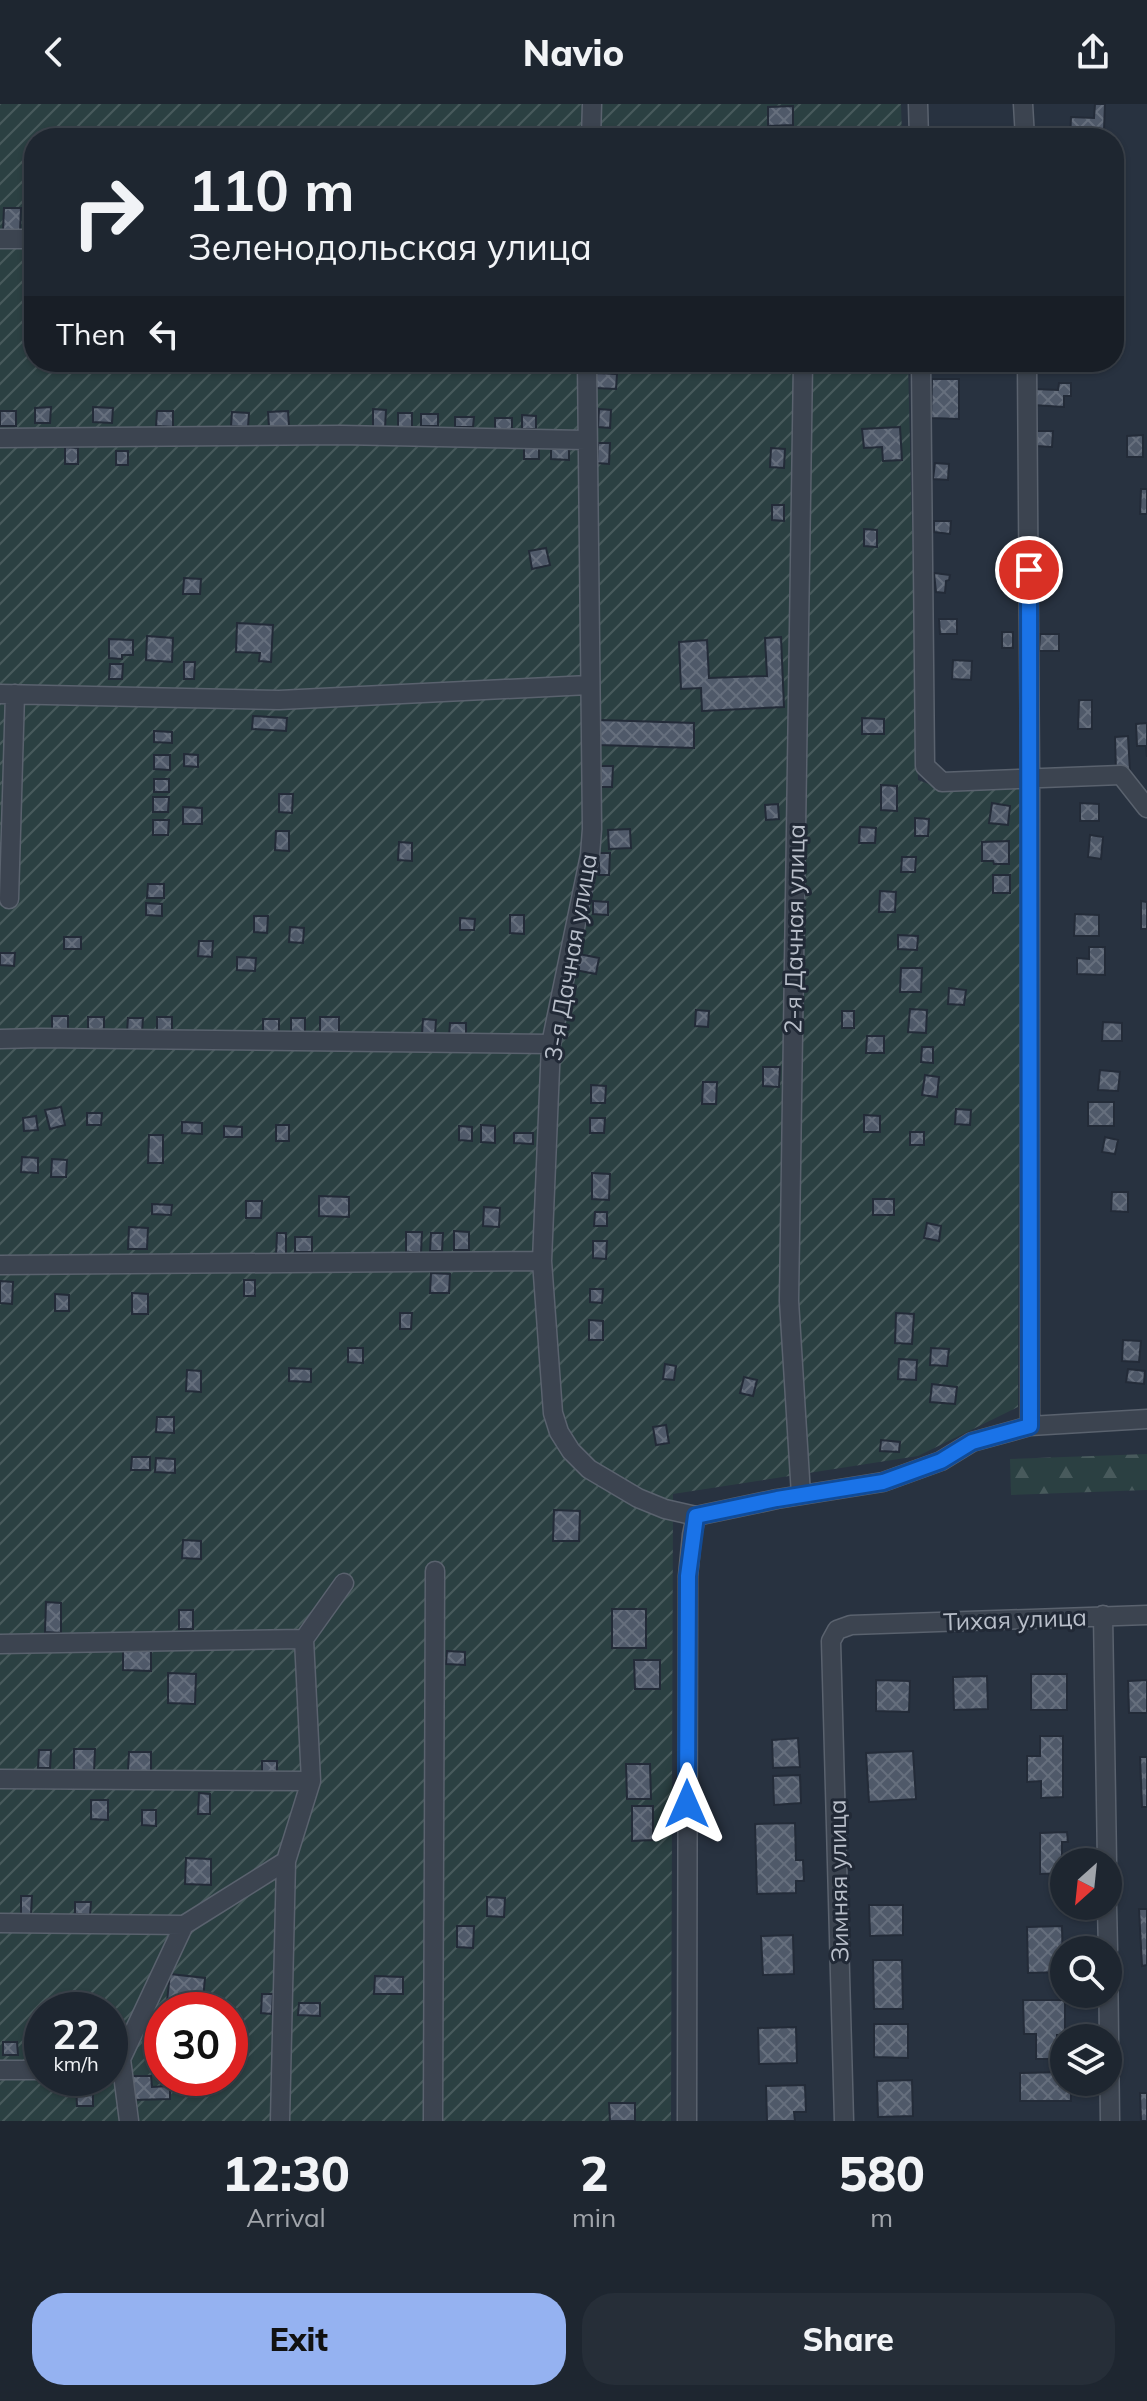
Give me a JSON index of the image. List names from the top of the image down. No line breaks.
{"streets":{"street":["2-я Дачная улица","3-я Дачная улица","Тихая улица","Зимняя улица"]},"crossings":[["Тихая улица","Зимняя улица"]],"north":"bottom left","page":{"header":"Navio","turn":["110 m","Зеленодольская улица"],"then":"Then","speed":"22 km/h","limit":"30","eta":["12:30","Arrival","2","min","580","m"],"buttons":["Exit","Share"]}}
